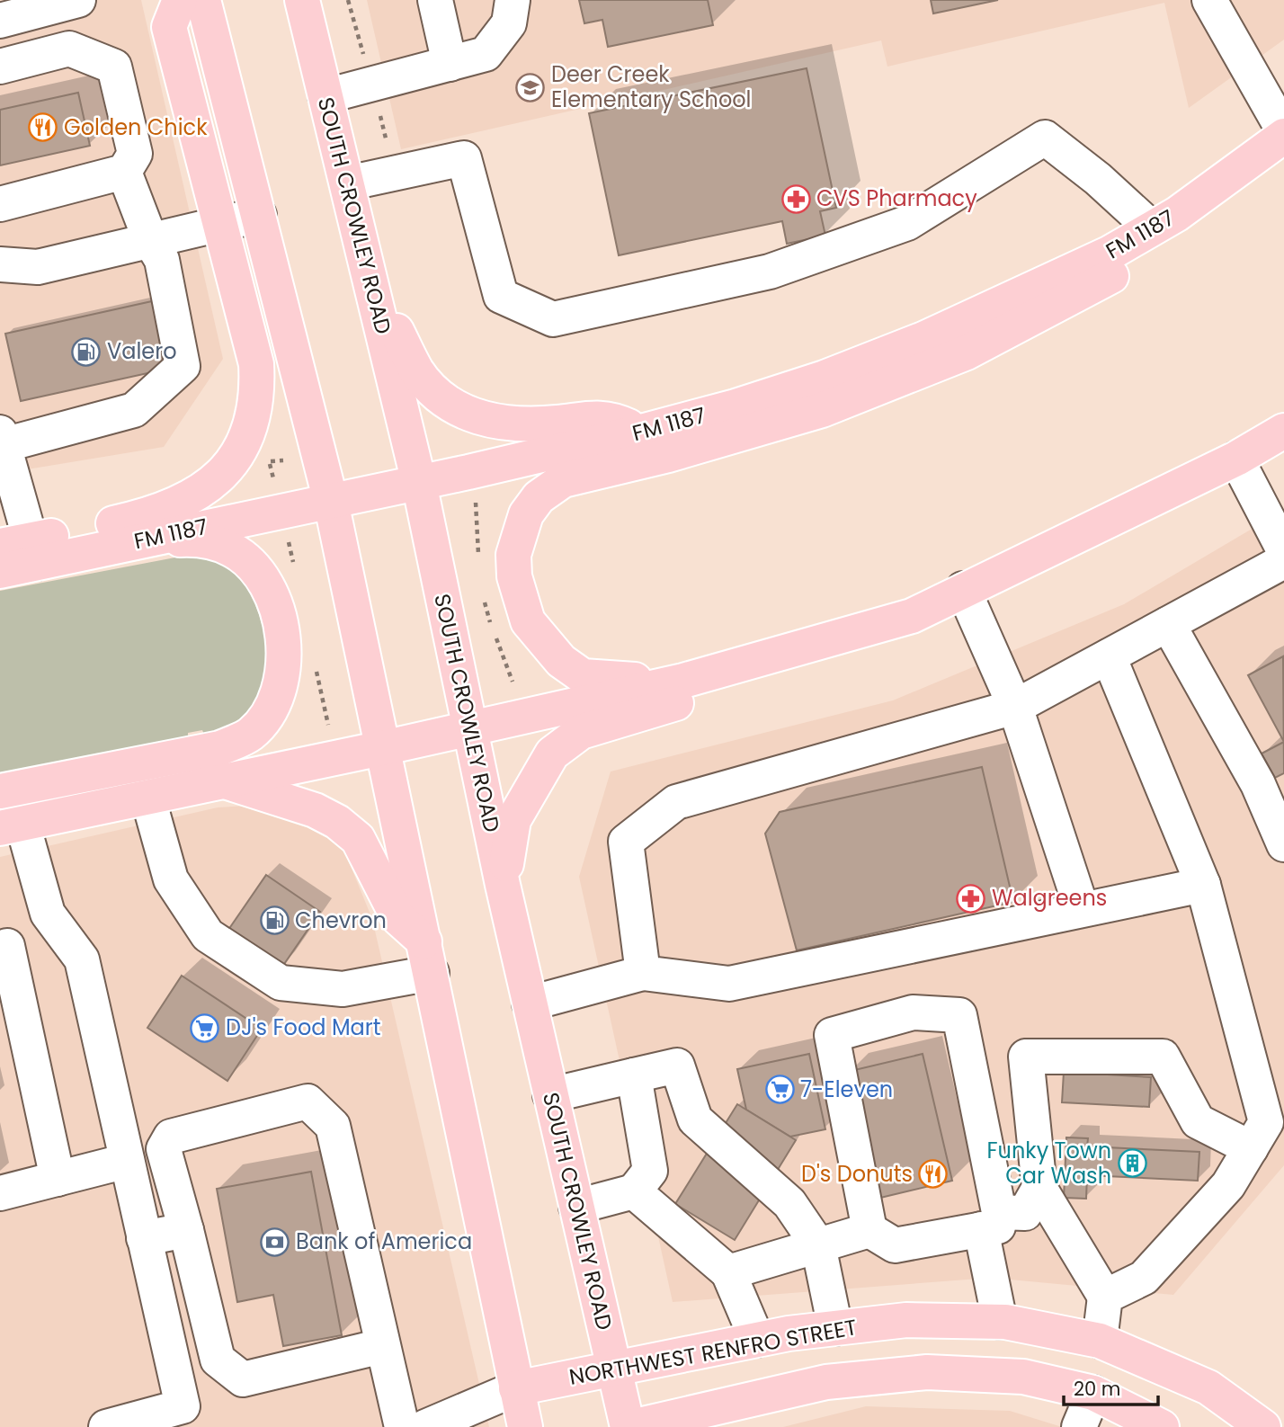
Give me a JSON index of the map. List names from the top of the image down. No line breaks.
{"streets":{"main road":["SOUTH CROWLEY ROAD","FM 1187","NORTHWEST RENFRO STREET"]},"crossings":[["SOUTH CROWLEY ROAD","FM 1187"],["SOUTH CROWLEY ROAD","NORTHWEST RENFRO STREET"]],"places":{"school or university":["Deer Creek Elementary School"],"restaurant":["Golden Chick","D's Donuts"],"pharmacy":["CVS Pharmacy","Walgreens"],"fuel station":["Valero","Chevron"],"supermarket":["DJ's Food Mart","7-Eleven"],"building":["Funky Town Car Wash"],"bank":["Bank of America"]},"scale_bar":"20 m"}
